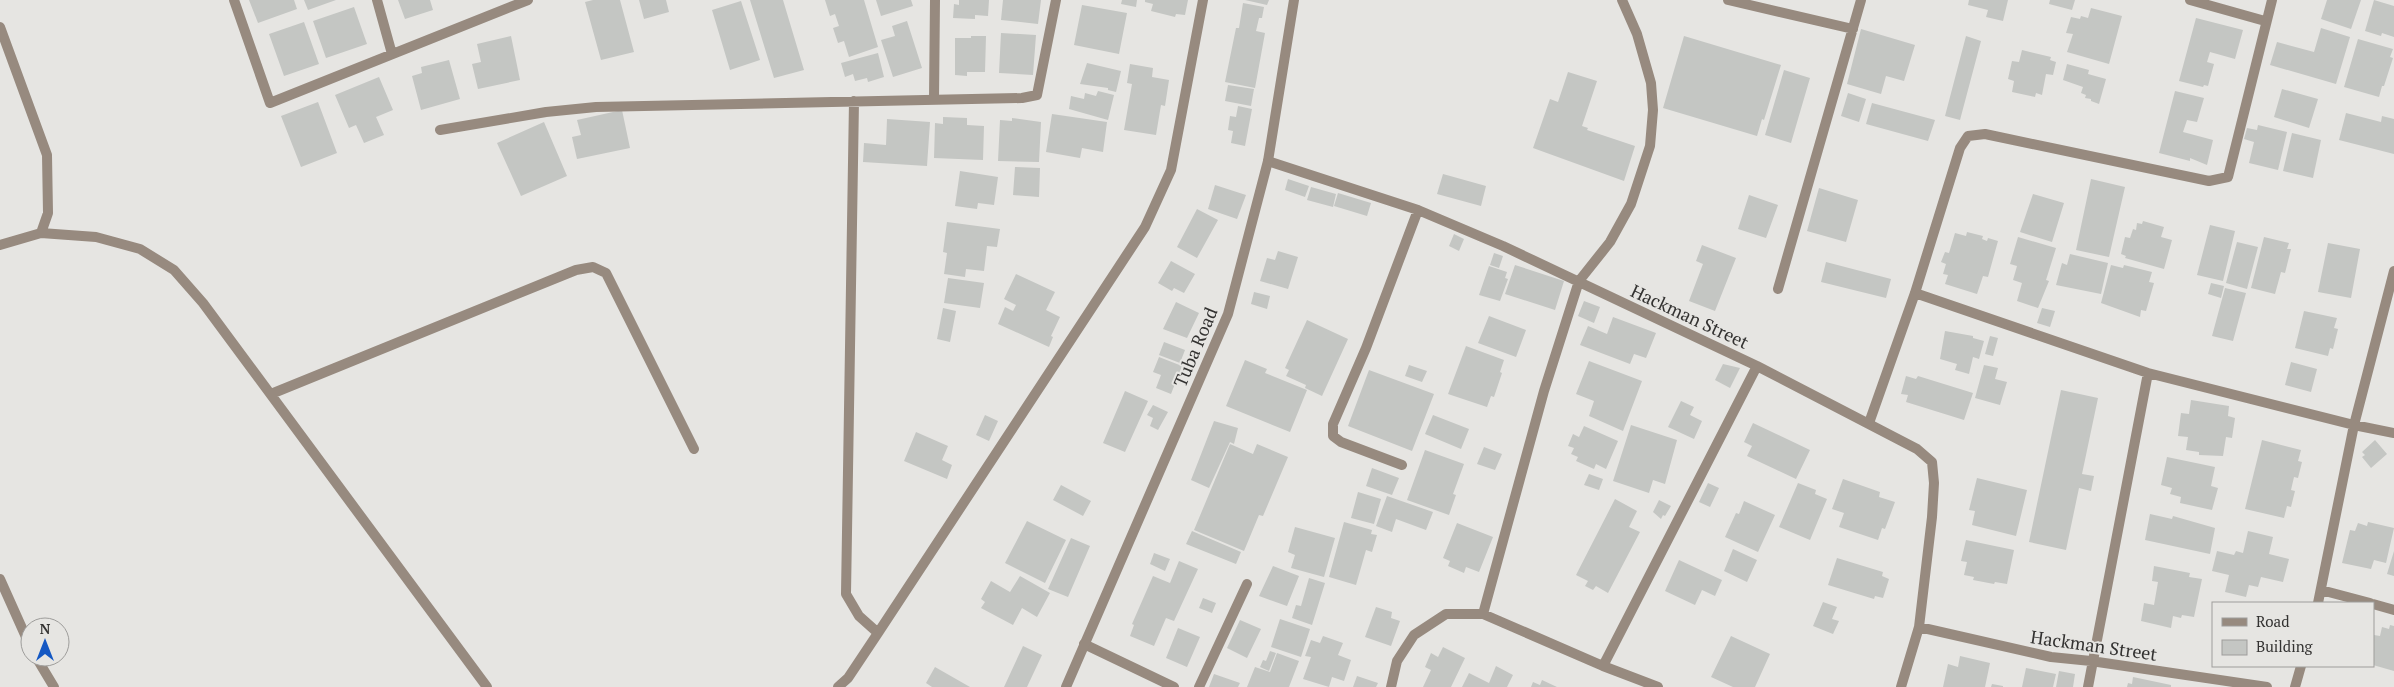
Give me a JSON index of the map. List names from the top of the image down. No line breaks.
{"streets":{"street":["Hackman Street","Tuba Road"]},"crossings":[["Hackman Street","Tuba Road"]],"legend":["Road","Building"],"north":"top"}
